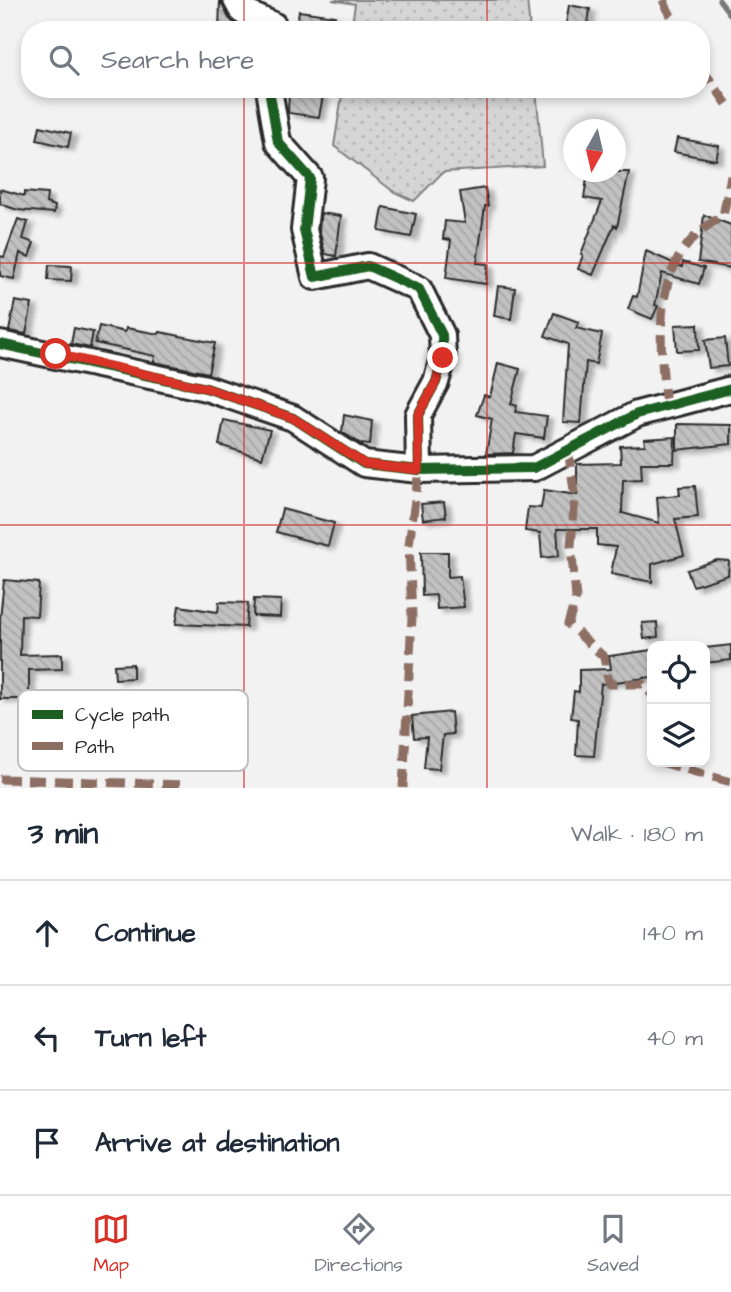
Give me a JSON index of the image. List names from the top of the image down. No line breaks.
{"legend":["Cycle path","Path"],"north":"bottom","page":{"search":"Search here","heading":["3 min","Walk · 180 m"],"list":[["Continue","140 m"],["Turn left","40 m"],"Arrive at destination"],"nav":["Map","Directions","Saved"]}}
